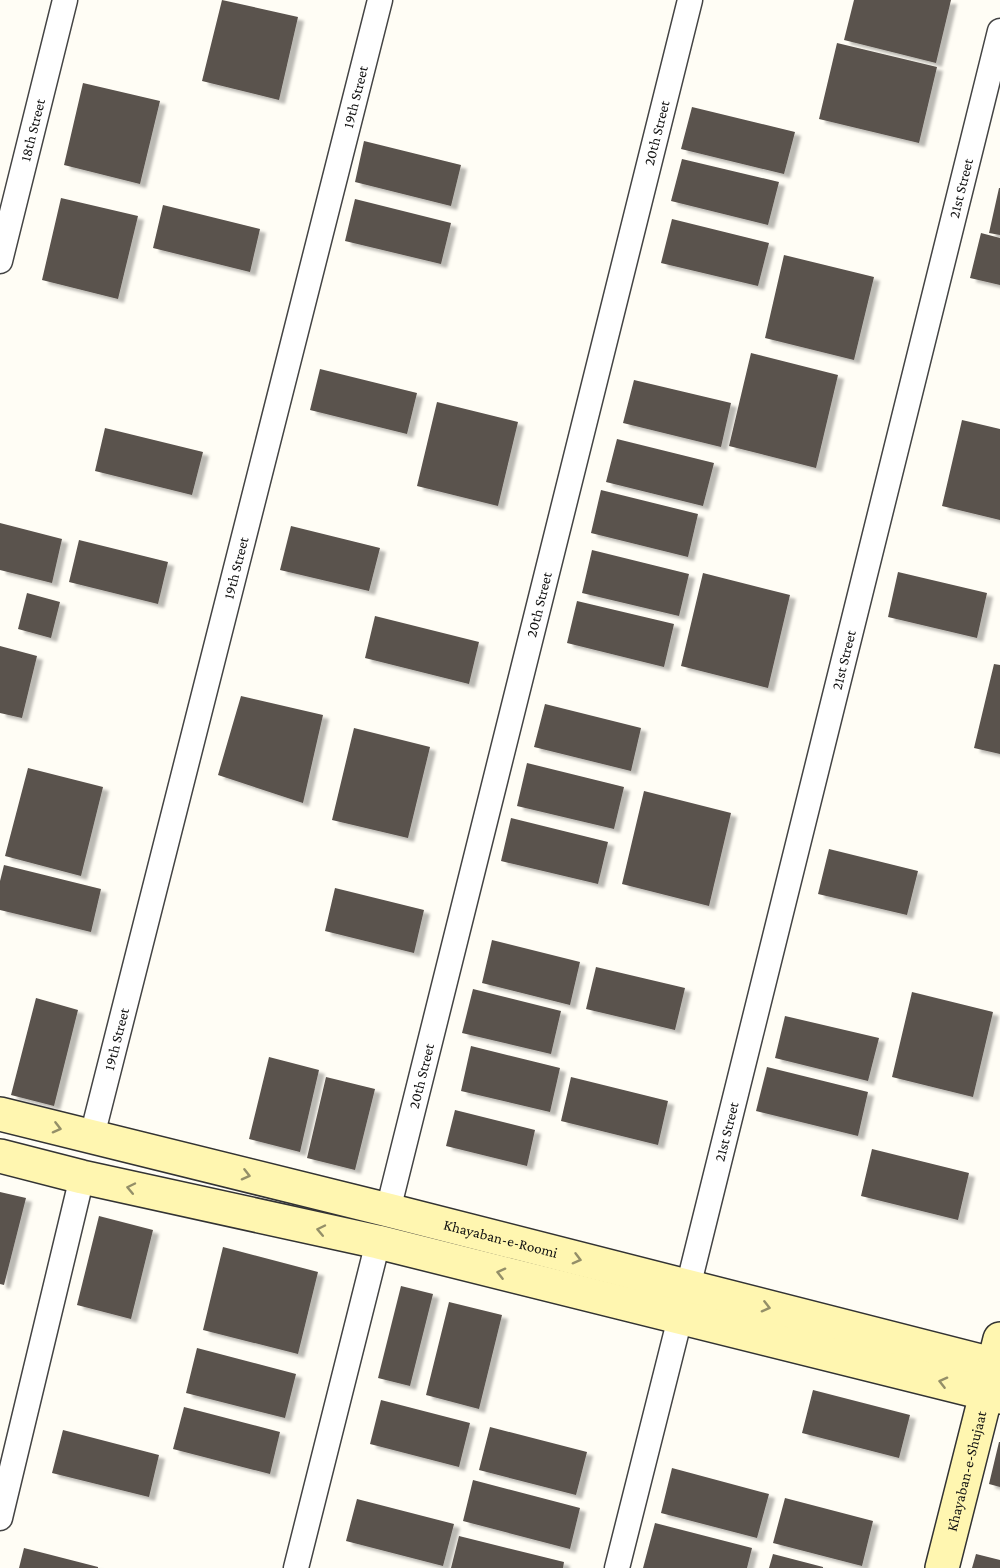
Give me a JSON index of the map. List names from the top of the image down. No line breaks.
{"streets":{"street":["19th Street","18th Street","20th Street","21st Street","Khayaban-e-Roomi","Khayaban-e-Shujaat"]},"crossings":[["19th Street","Khayaban-e-Roomi"],["20th Street","Khayaban-e-Roomi"],["21st Street","Khayaban-e-Roomi"],["Khayaban-e-Roomi","Khayaban-e-Shujaat"]]}
